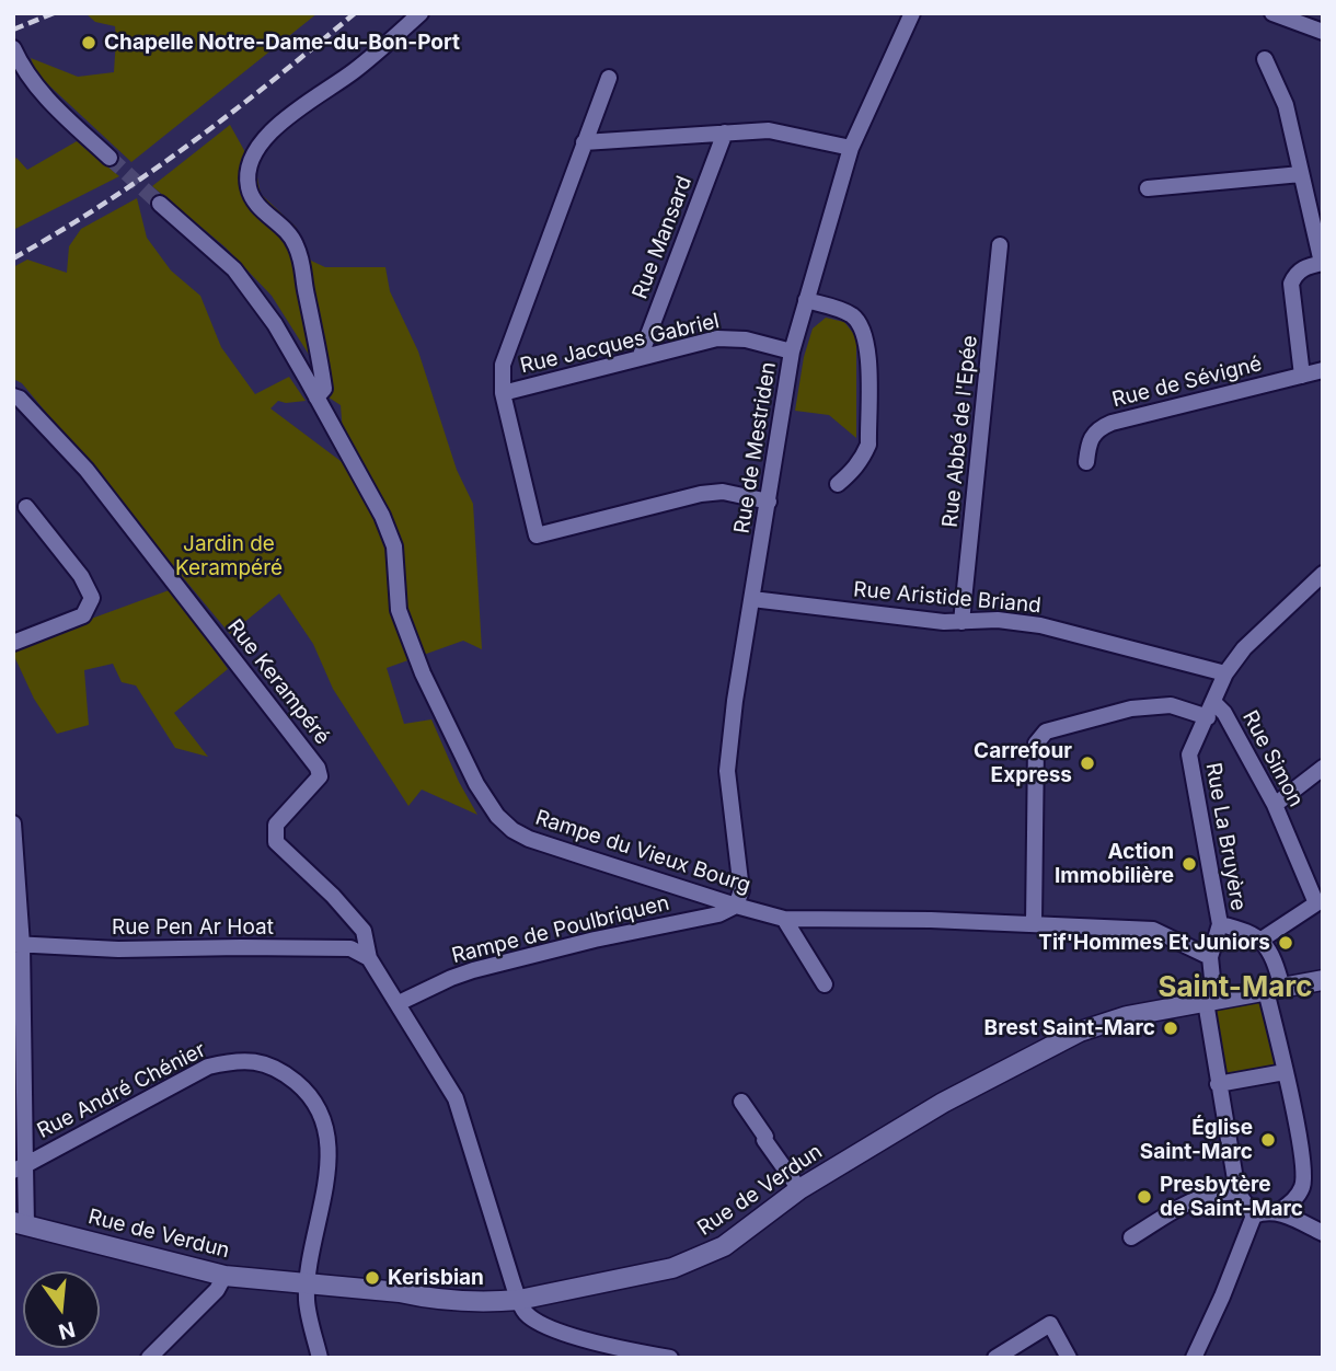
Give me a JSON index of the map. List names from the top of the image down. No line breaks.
{"streets":{"street":["Rue Mansard","Rue Jacques Gabriel","Rue de Sévigné","Rue Abbé de l'Epée","Rue de Mestriden","Rue Aristide Briand","Rue Kerampéré","Rue Simon","Rue La Bruyère","Rampe du Vieux Bourg","Rue Pen Ar Hoat","Rampe de Poulbriquen","Rue André Chénier","Rue de Verdun"]},"crossings":[["Rue Mansard","Rue Jacques Gabriel"],["Rue Jacques Gabriel","Rue de Mestriden"],["Rue Abbé de l'Epée","Rue Aristide Briand"],["Rue de Mestriden","Rue Aristide Briand"],["Rue de Mestriden","Rampe du Vieux Bourg"],["Rue de Mestriden","Rampe de Poulbriquen"],["Rue Aristide Briand","Rue La Bruyère"],["Rue Kerampéré","Rue Pen Ar Hoat"],["Rue Kerampéré","Rampe de Poulbriquen"],["Rue Kerampéré","Rue de Verdun"],["Rue Simon","Rue La Bruyère"],["Rampe du Vieux Bourg","Rampe de Poulbriquen"],["Rue André Chénier","Rue de Verdun"]],"districts":["Saint-Marc"],"parks":["Jardin de Kerampéré"],"places":["Chapelle Notre-Dame-du-Bon-Port","Carrefour Express","Action Immobilière","Tif'Hommes Et Juniors","Brest Saint-Marc","Église Saint-Marc","Presbytère de Saint-Marc","Kerisbian"],"north":"bottom"}
